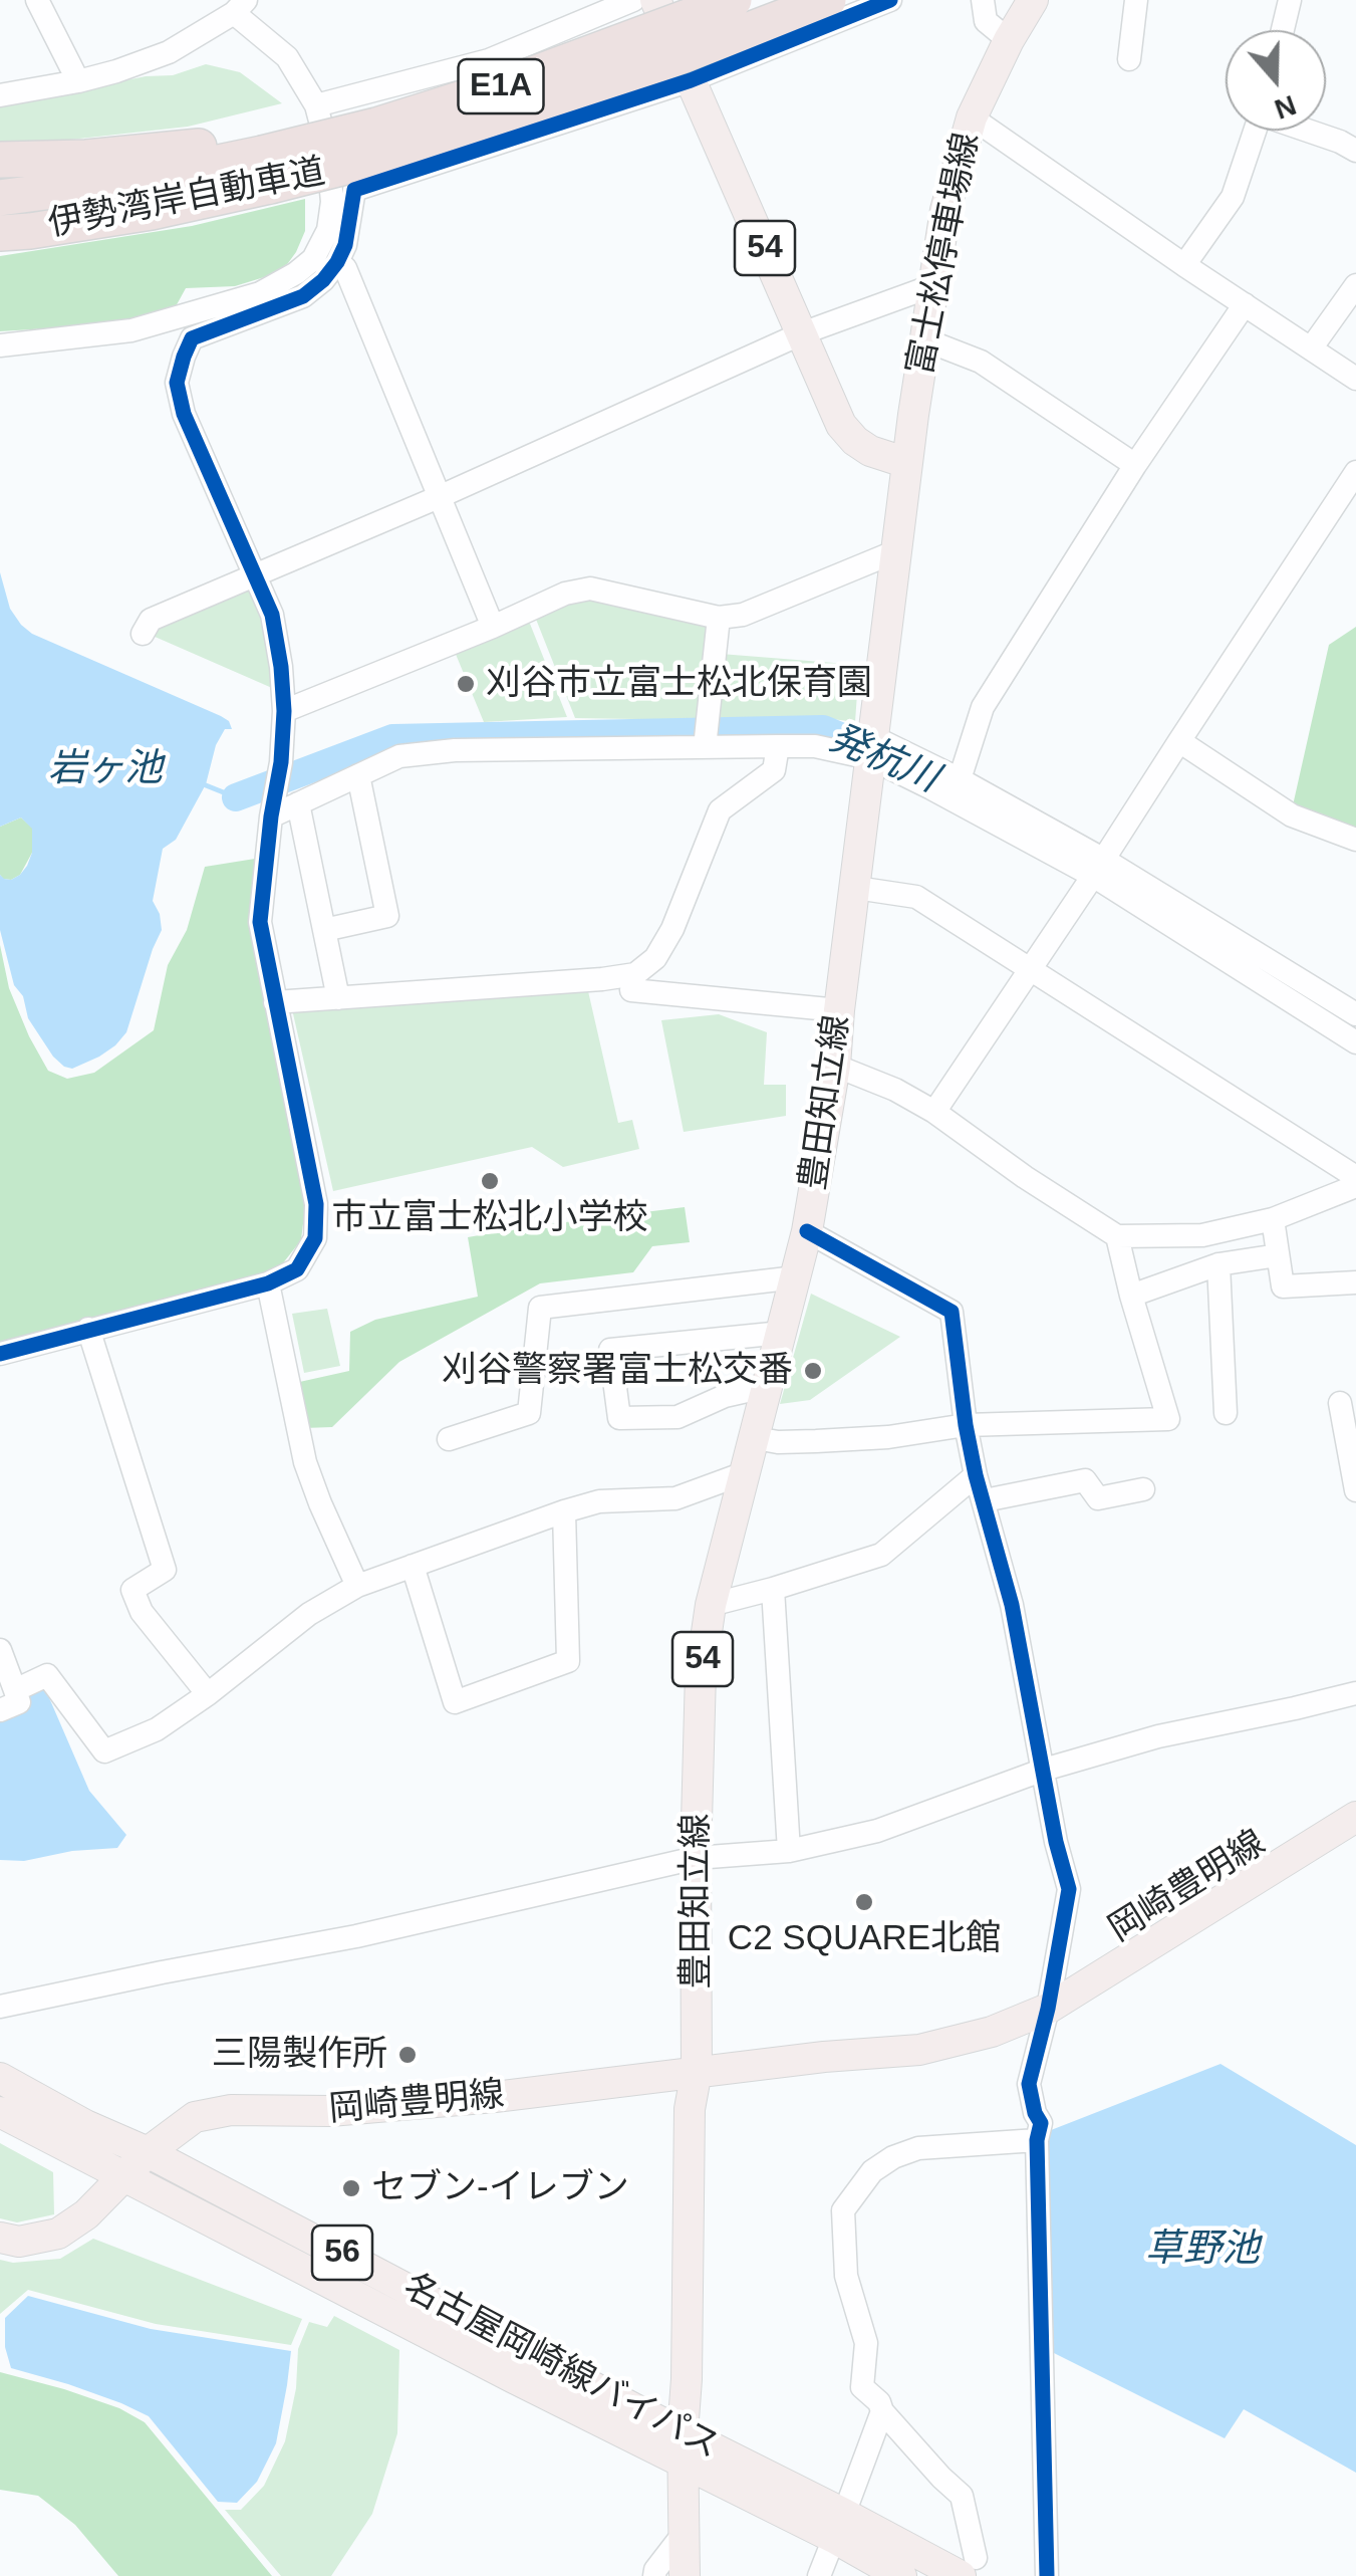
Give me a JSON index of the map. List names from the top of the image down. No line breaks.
{"streets":{"highway":["E1A","伊勢湾岸自動車道"],"main road":["54","富士松停車場線","豊田知立線","岡崎豊明線","56","名古屋岡崎線バイパス"]},"crossings":[["伊勢湾岸自動車道","54"],["54","富士松停車場線"],["54","豊田知立線"],["富士松停車場線","豊田知立線"],["豊田知立線","岡崎豊明線"],["豊田知立線","名古屋岡崎線バイパス"],["岡崎豊明線","名古屋岡崎線バイパス"]],"water":["発杭川","岩ヶ池","草野池"],"places":["刈谷市立富士松北保育園","市立富士松北小学校","刈谷警察署富士松交番","C2 SQUARE北館","三陽製作所","セブン-イレブン"],"north":"bottom"}
